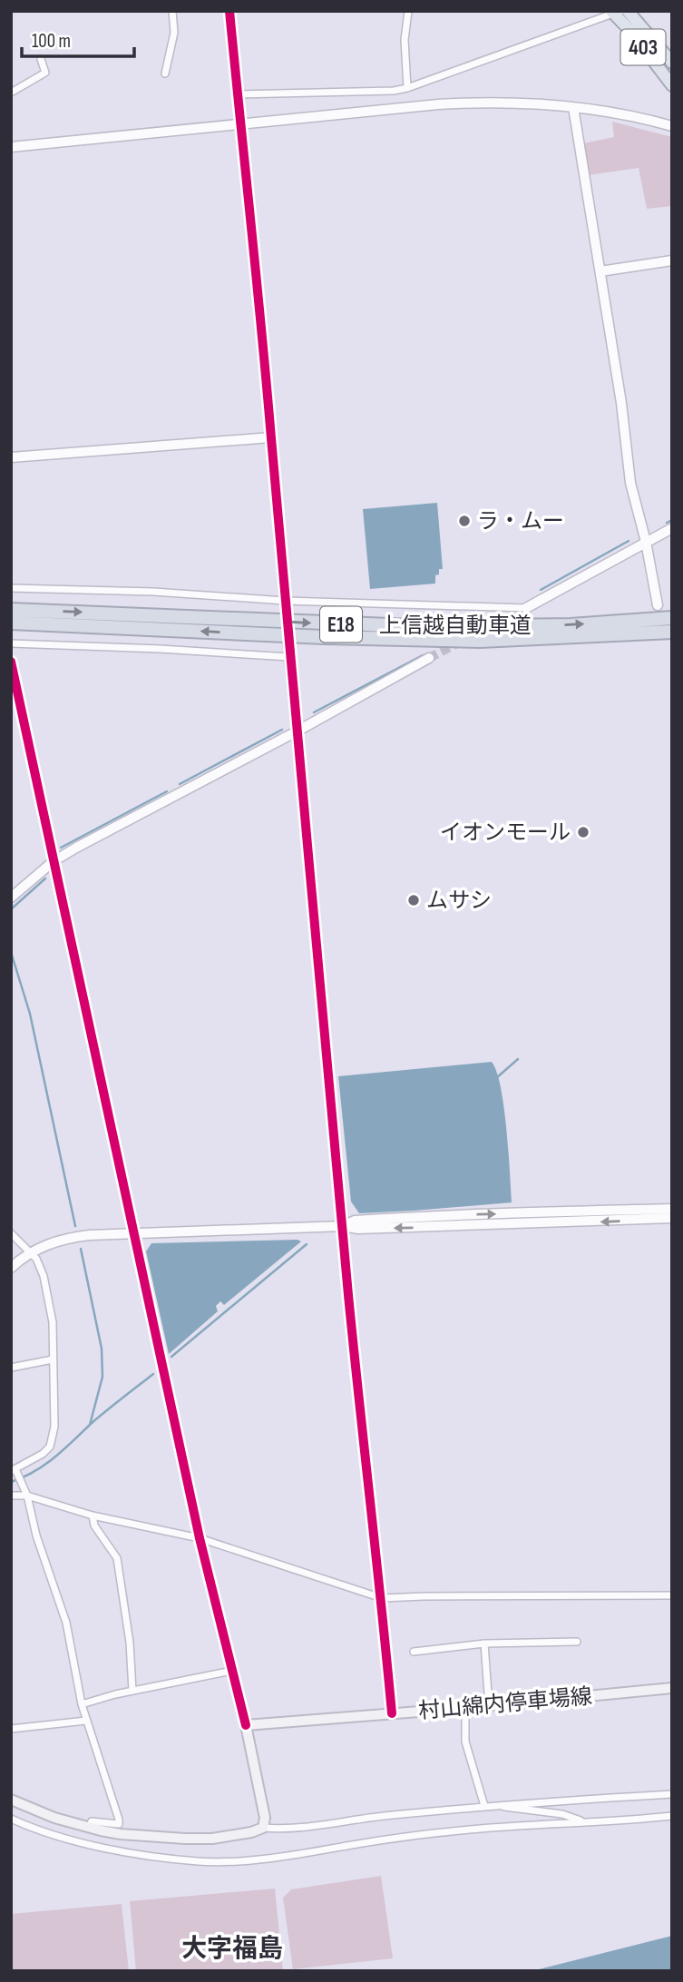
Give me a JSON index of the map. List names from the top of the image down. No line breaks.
{"streets":{"highway":["403","E18","上信越自動車道"],"main road":["村山綿内停車場線"]},"districts":["大字福島"],"places":["ラ・ムー","イオンモール","ムサシ"],"scale_bar":"100 m"}
